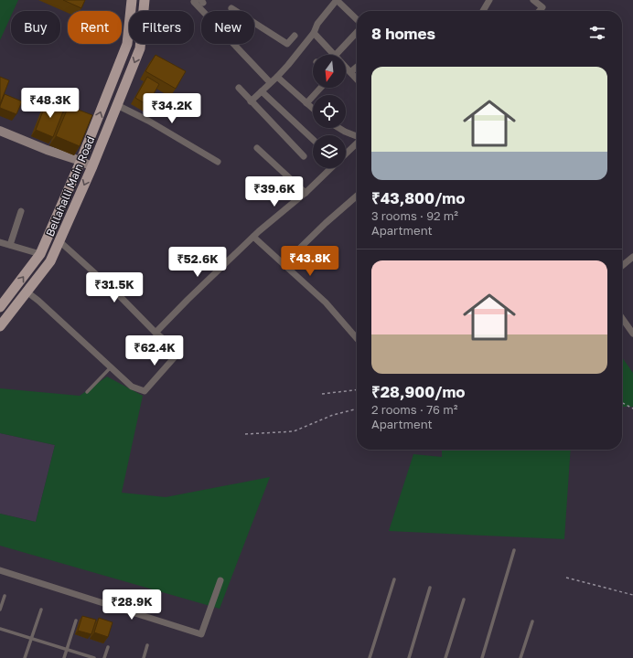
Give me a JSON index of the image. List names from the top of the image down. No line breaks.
{"streets":{"main road":["Bellahalli Main Road"]},"north":"bottom","page":{"chip":["Buy","Rent","Filters","New"],"heading":"8 homes","list":[{"name":"₹43,800/mo","note":"3 rooms · 92 m² · Apartment"},{"name":"₹28,900/mo","note":"2 rooms · 76 m² · Apartment"}],"price":["₹48.3K","₹34.2K","₹39.6K","₹43.8K","₹52.6K","₹31.5K","₹62.4K","₹28.9K"]}}
